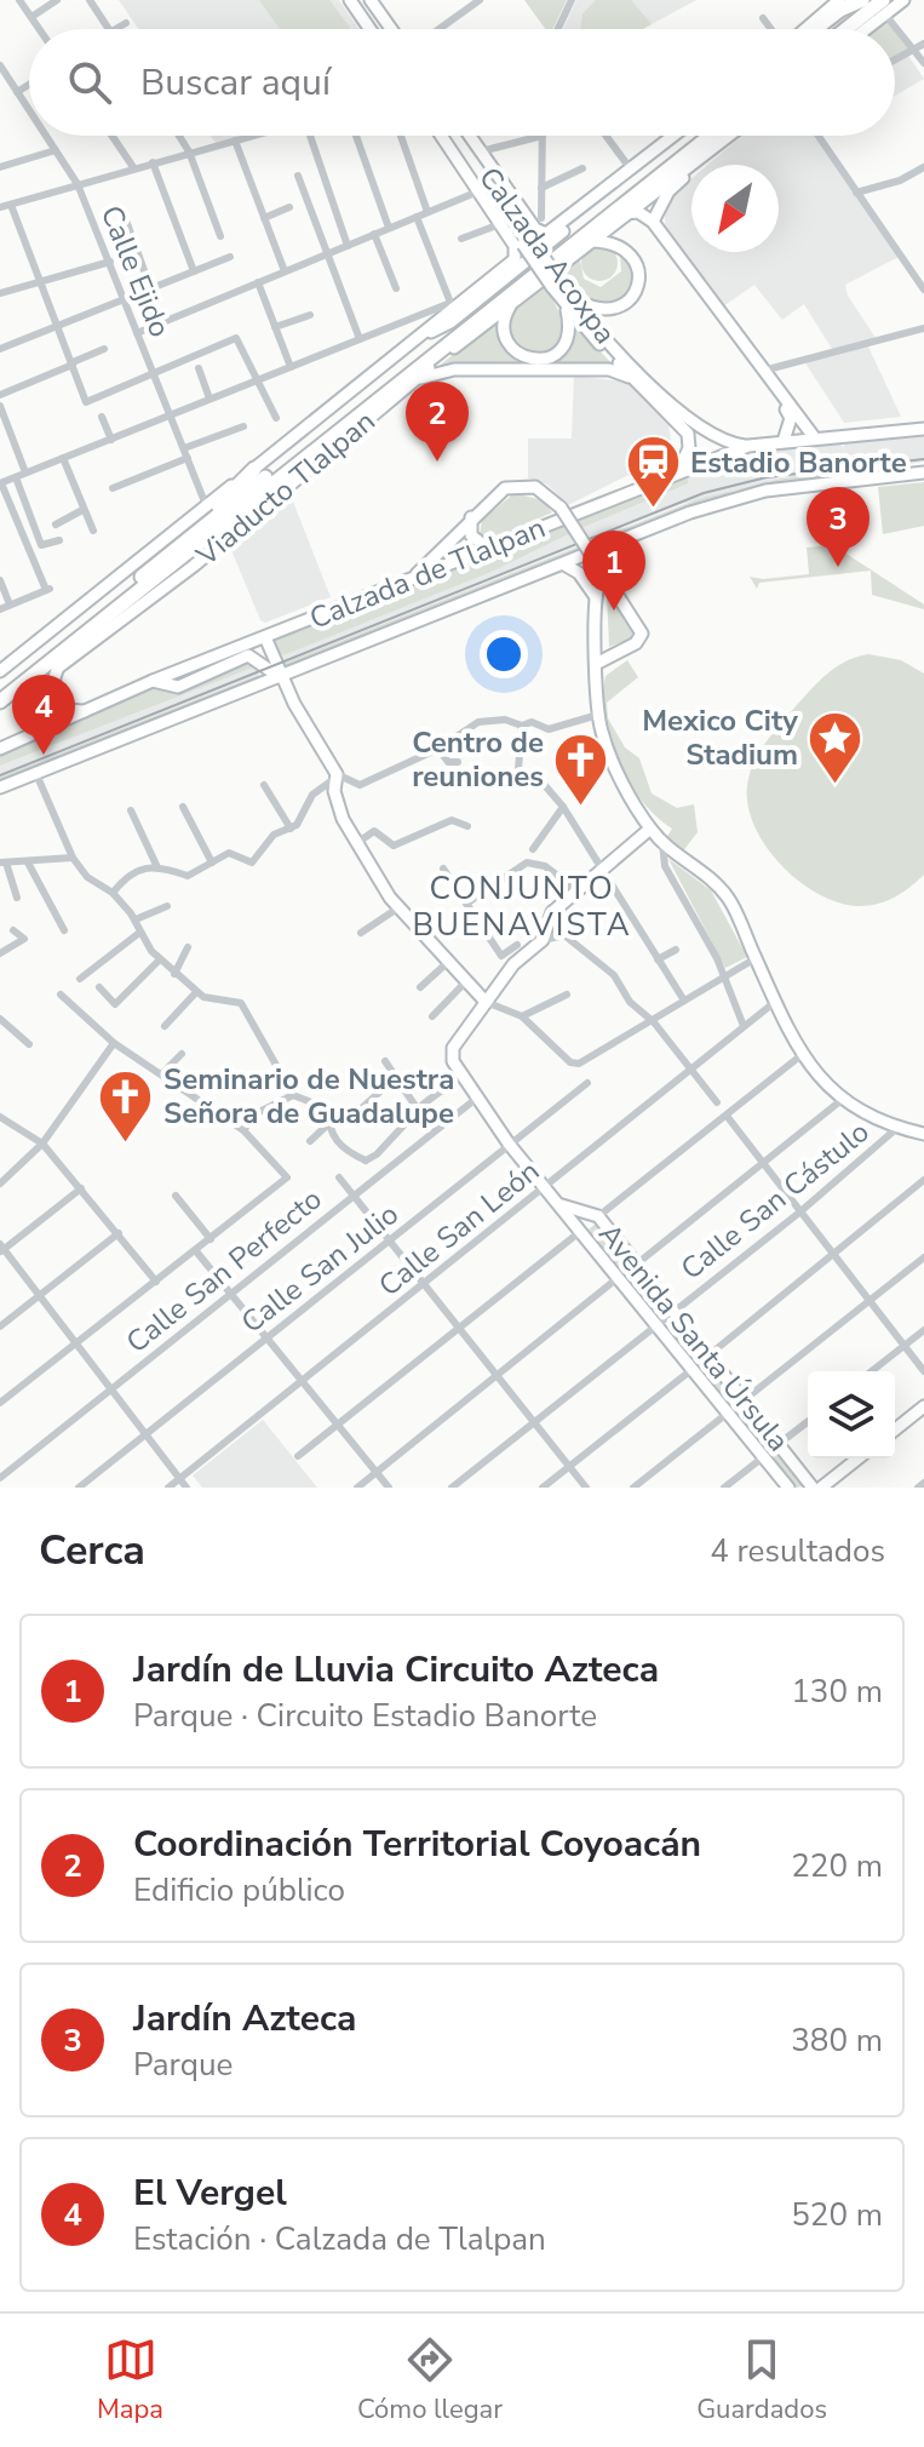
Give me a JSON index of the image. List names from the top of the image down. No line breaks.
{"streets":{"highway":["Viaducto Tlalpan"],"main road":["Calzada Acoxpa","Calzada de Tlalpan","Avenida Santa Úrsula"],"street":["Calle Ejido","Calle San Cástulo","Calle San León","Calle San Julio","Calle San Perfecto"]},"crossings":[["Calzada Acoxpa","Calzada de Tlalpan"],["Calle Ejido","Viaducto Tlalpan"],["Viaducto Tlalpan","Calzada de Tlalpan"],["Calle San Cástulo","Avenida Santa Úrsula"],["Calle San León","Avenida Santa Úrsula"],["Calle San Julio","Avenida Santa Úrsula"],["Calle San Perfecto","Avenida Santa Úrsula"]],"districts":["CONJUNTO BUENAVISTA"],"places":{"station":["Estadio Banorte"],"place":["Mexico City Stadium"],"church":["Centro de reuniones","Seminario de Nuestra Señora de Guadalupe"]},"north":"bottom left","page":{"search":"Buscar aquí","pins":["2","3","1","4"],"heading":["Cerca","4 resultados"],"list":[{"mark":"1","name":"Jardín de Lluvia Circuito Azteca","note":"Parque · Circuito Estadio Banorte","value":"130 m"},{"mark":"2","name":"Coordinación Territorial Coyoacán","note":"Edificio público","value":"220 m"},{"mark":"3","name":"Jardín Azteca","note":"Parque","value":"380 m"},{"mark":"4","name":"El Vergel","note":"Estación · Calzada de Tlalpan","value":"520 m"}],"nav":["Mapa","Cómo llegar","Guardados"]}}
